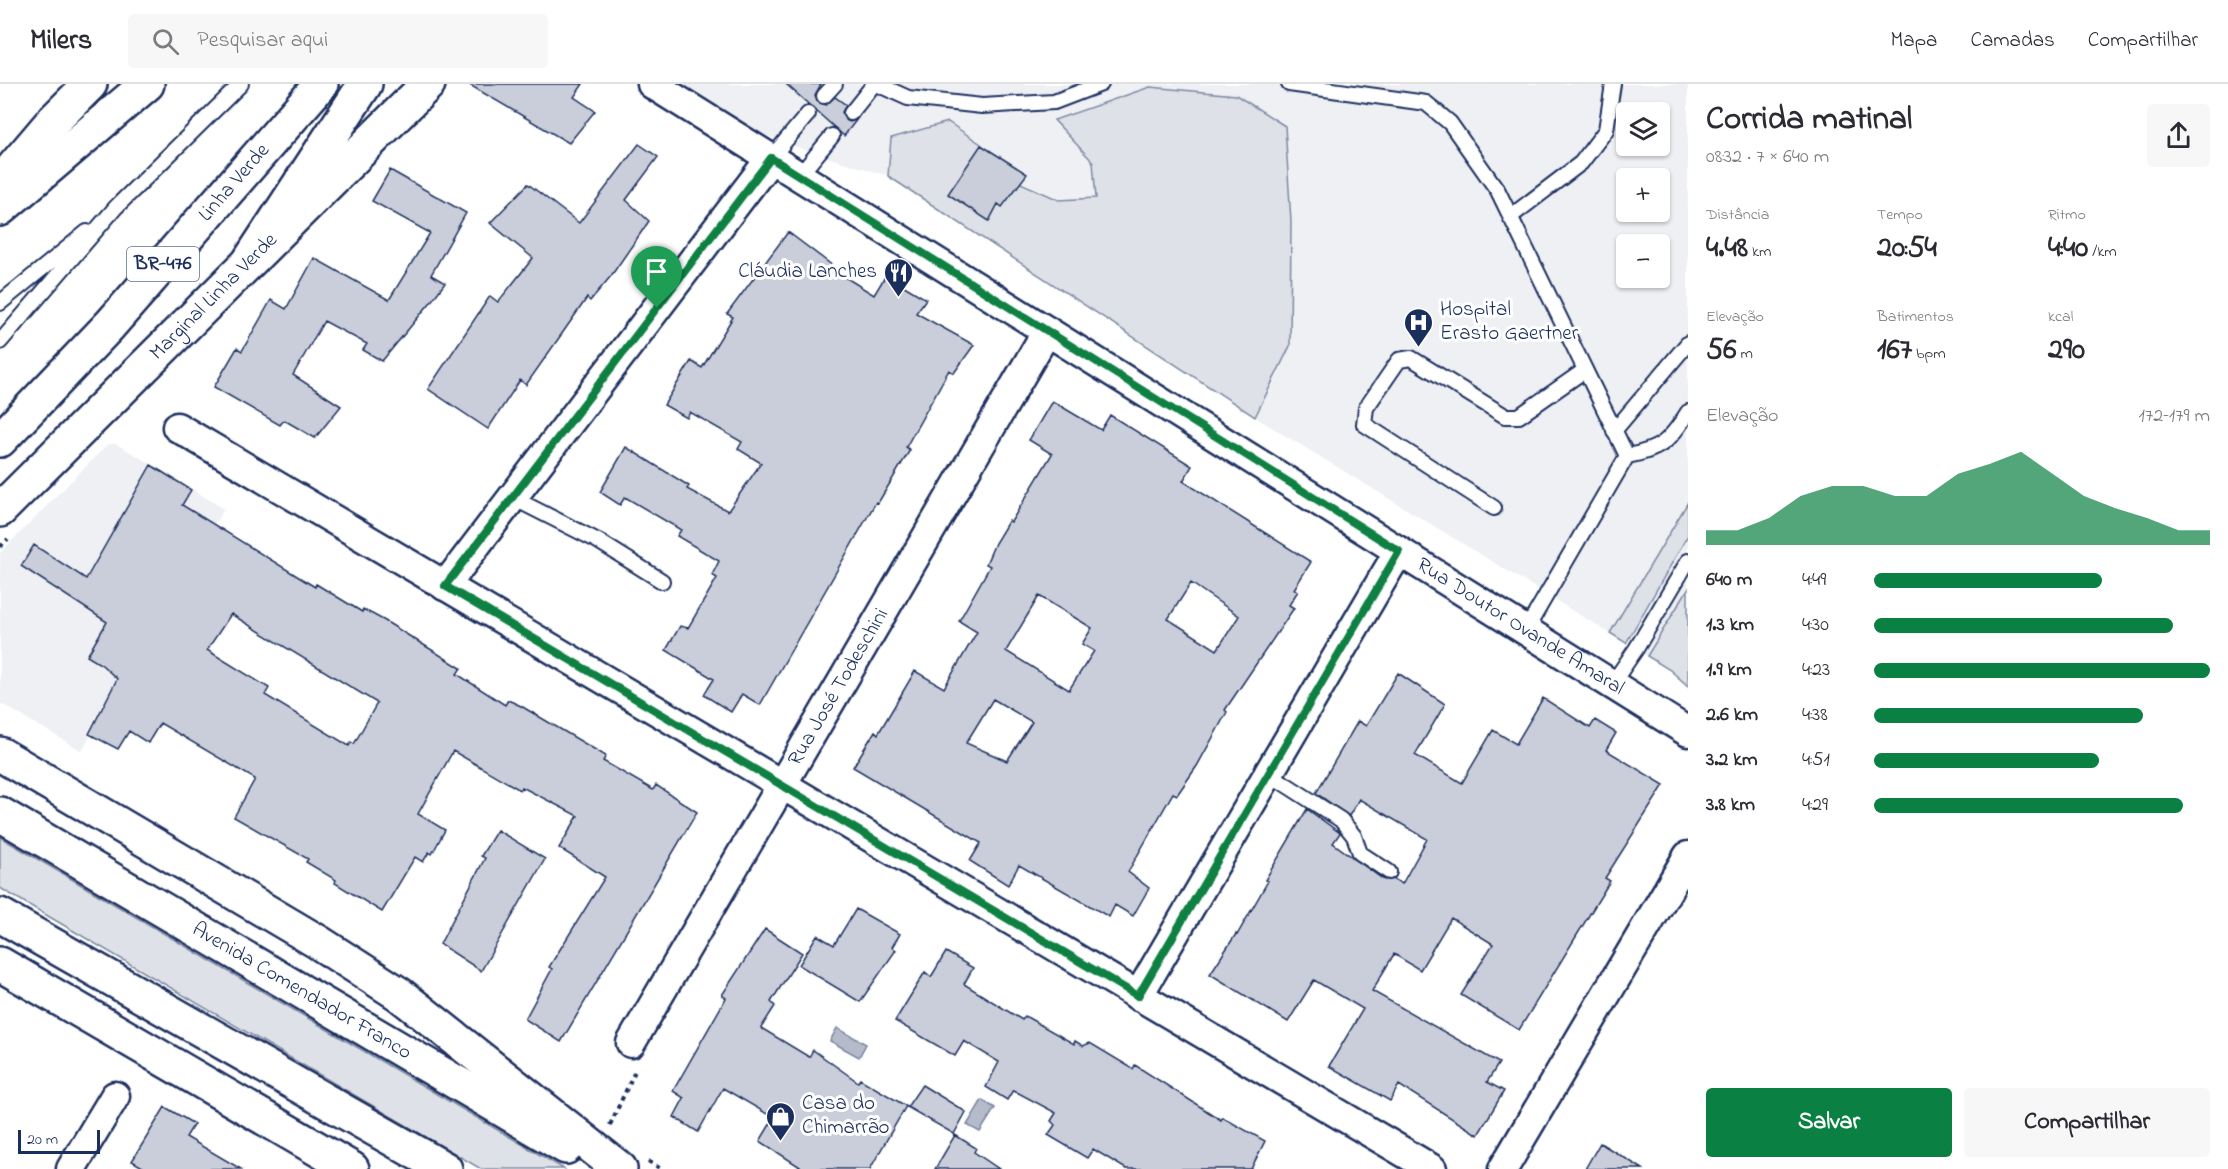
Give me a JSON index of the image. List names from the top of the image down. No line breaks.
{"streets":{"main road":["Linha Verde","BR-476","Marginal Linha Verde","Avenida Comendador Franco"],"street":["Rua Doutor Ovande Amaral","Rua José Todeschini"]},"crossings":[["Rua Doutor Ovande Amaral","Rua José Todeschini"]],"places":{"restaurant":["Cláudia Lanches"],"hospital":["Hospital Erasto Gaertner"],"shop":["Casa do Chimarrão"]},"scale_bar":"20 m","page":{"header":"Milers","search":"Pesquisar aqui","nav":["Mapa","Camadas","Compartilhar"],"heading":["Corrida matinal","08:32 · 7 × 640 m"],"map_buttons":["+","−"],"stats":[["Distância","4.48 km"],["Tempo","20:54"],["Ritmo","4:40 /km"],["Elevação","56 m"],["Batimentos","167 bpm"],["kcal","290"]],"chart":["Elevação","172–179 m"],"list":[{"name":"640 m","note":"4:49"},{"name":"1.3 km","note":"4:30"},{"name":"1.9 km","note":"4:23"},{"name":"2.6 km","note":"4:38"},{"name":"3.2 km","note":"4:51"},{"name":"3.8 km","note":"4:29"}],"buttons":["Salvar","Compartilhar"],"scale":"20 m"}}
